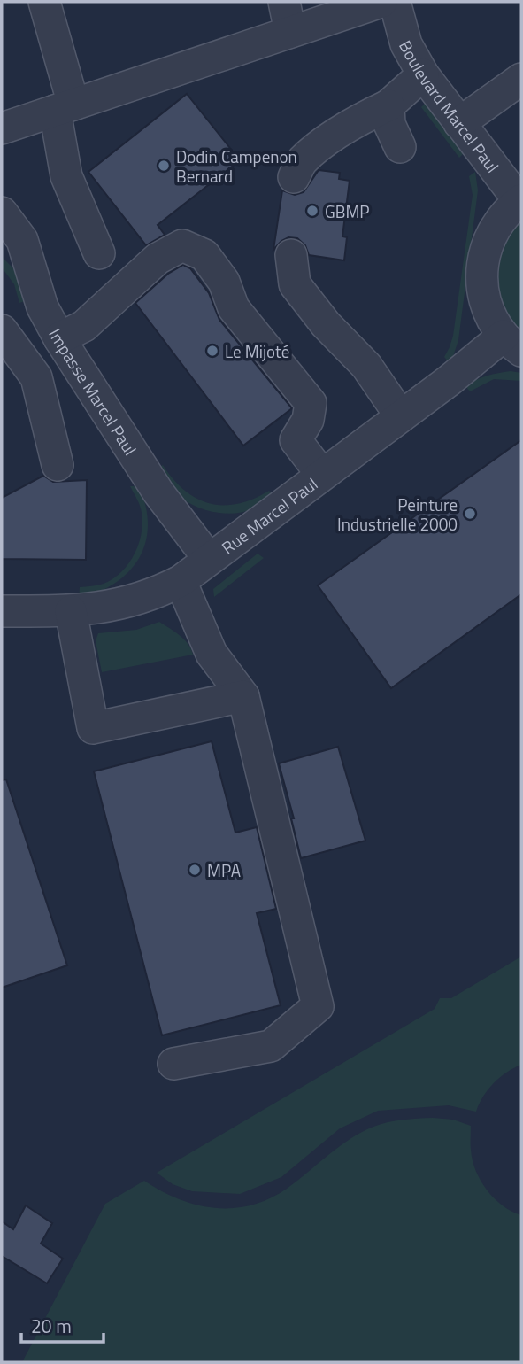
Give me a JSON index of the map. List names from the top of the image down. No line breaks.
{"streets":{"street":["Boulevard Marcel Paul","Impasse Marcel Paul","Rue Marcel Paul"]},"crossings":[["Impasse Marcel Paul","Rue Marcel Paul"]],"places":["Dodin Campenon Bernard","GBMP","Le Mijoté","Peinture Industrielle 2000","MPA"],"scale_bar":"20 m"}
